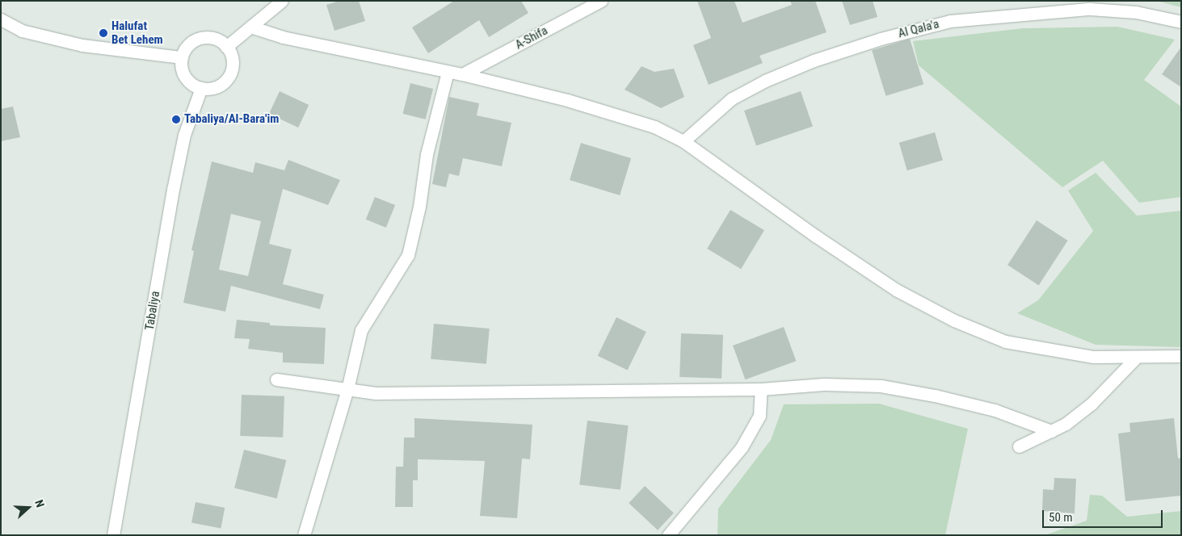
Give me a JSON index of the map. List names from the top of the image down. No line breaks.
{"streets":{"street":["Al Qala'a","A-Shifa","Tabaliya"]},"places":["Halufat Bet Lehem","Tabaliya/Al-Bara'im"],"scale_bar":"50 m","north":"right"}
